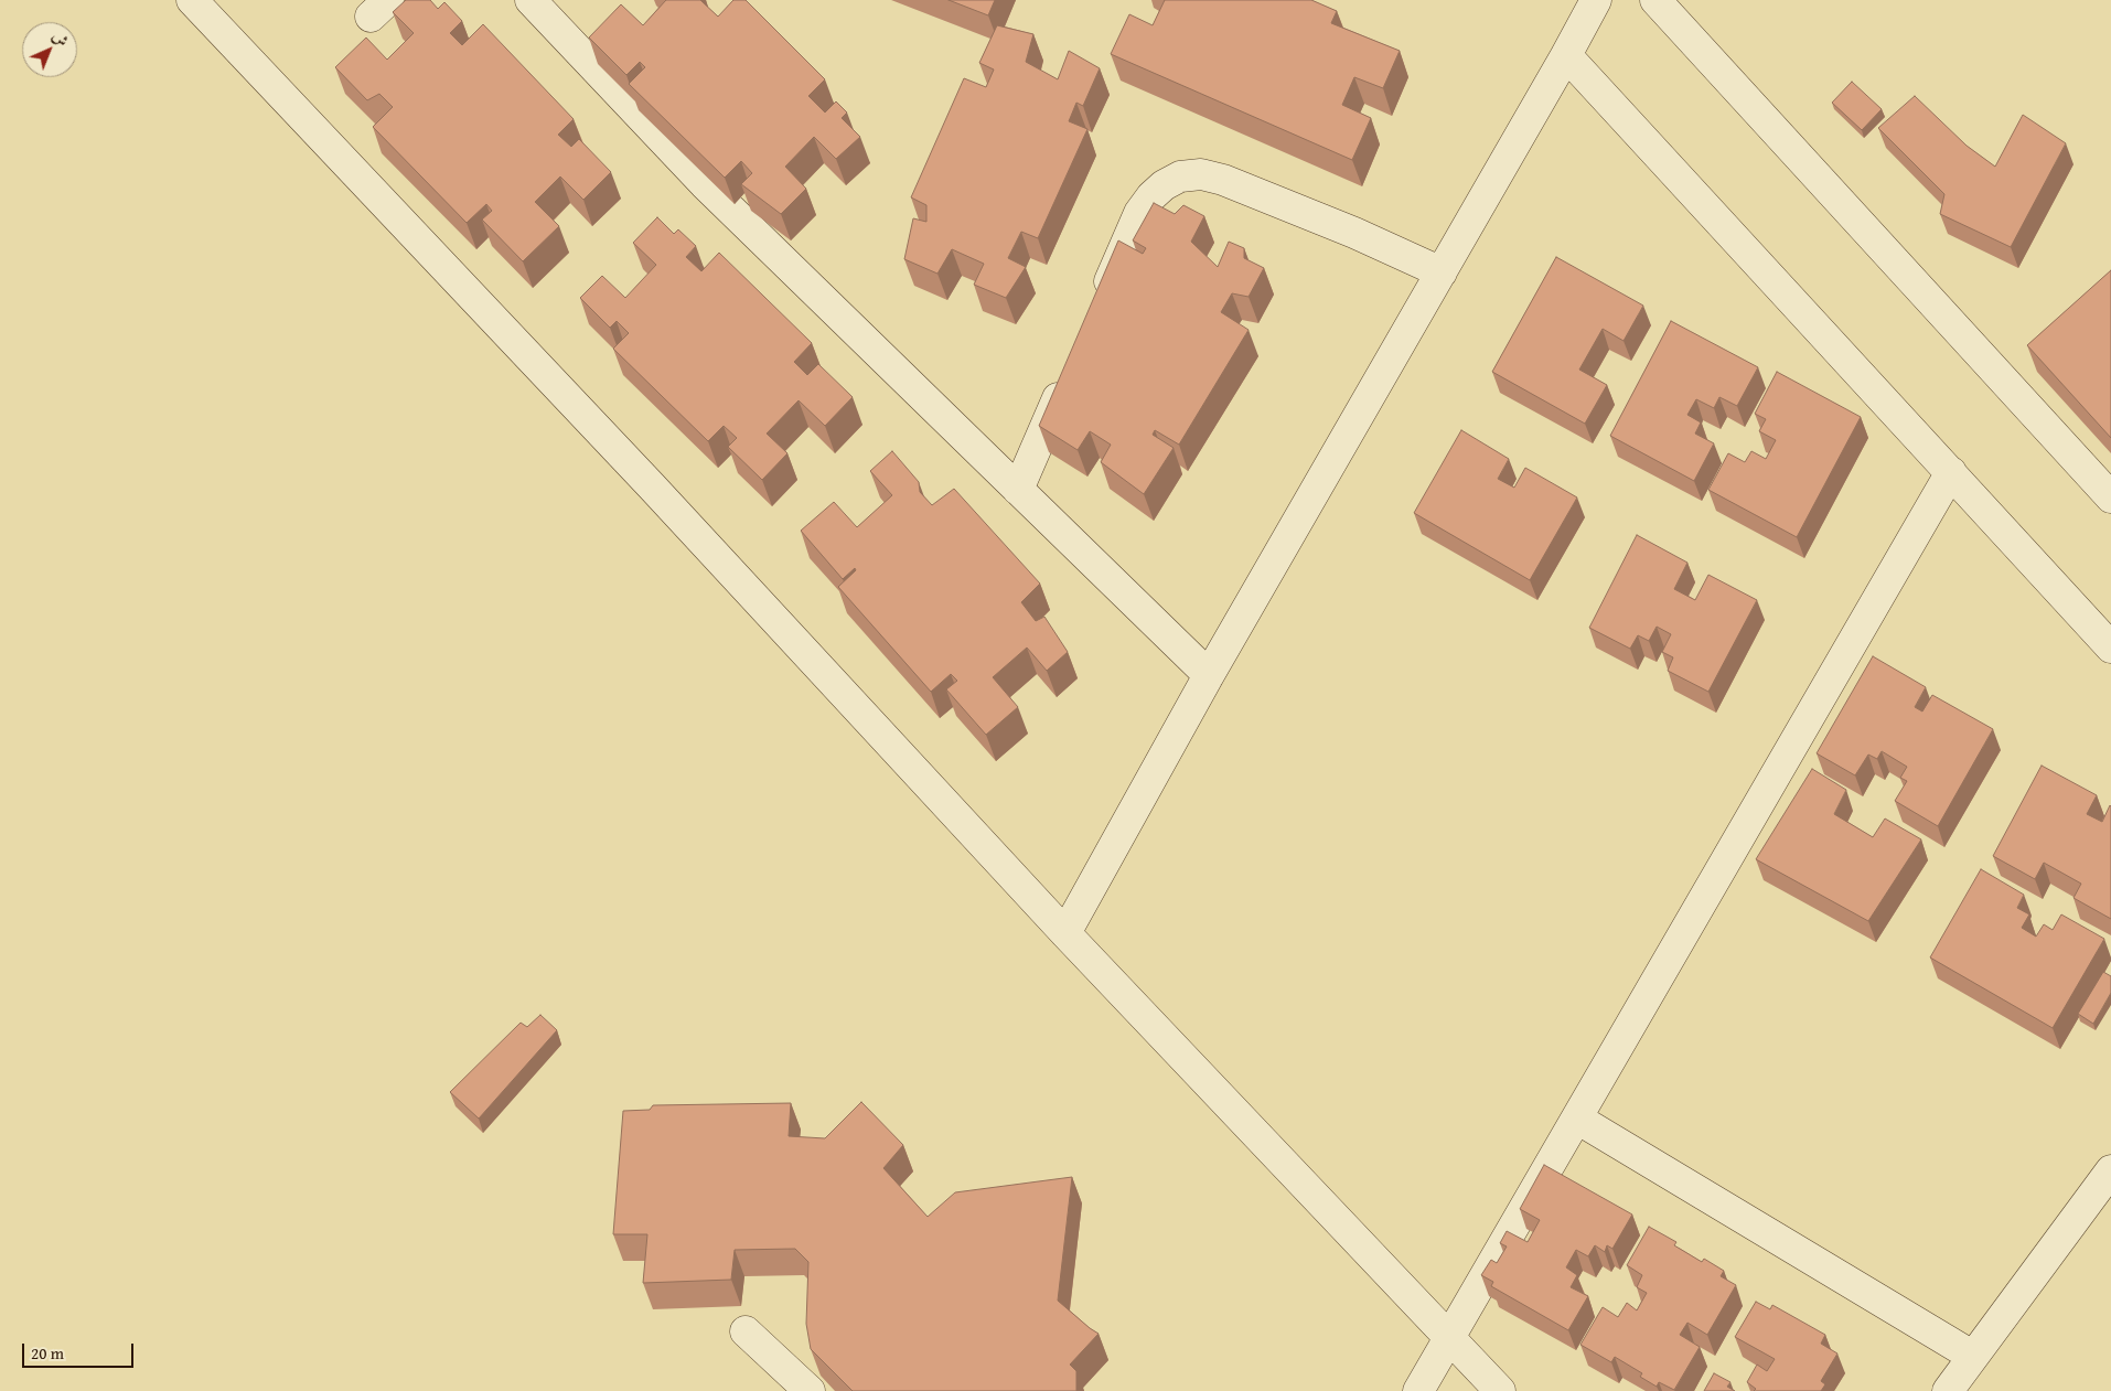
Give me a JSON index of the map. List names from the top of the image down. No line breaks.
{"scale_bar":"20 m","north":"top right"}
